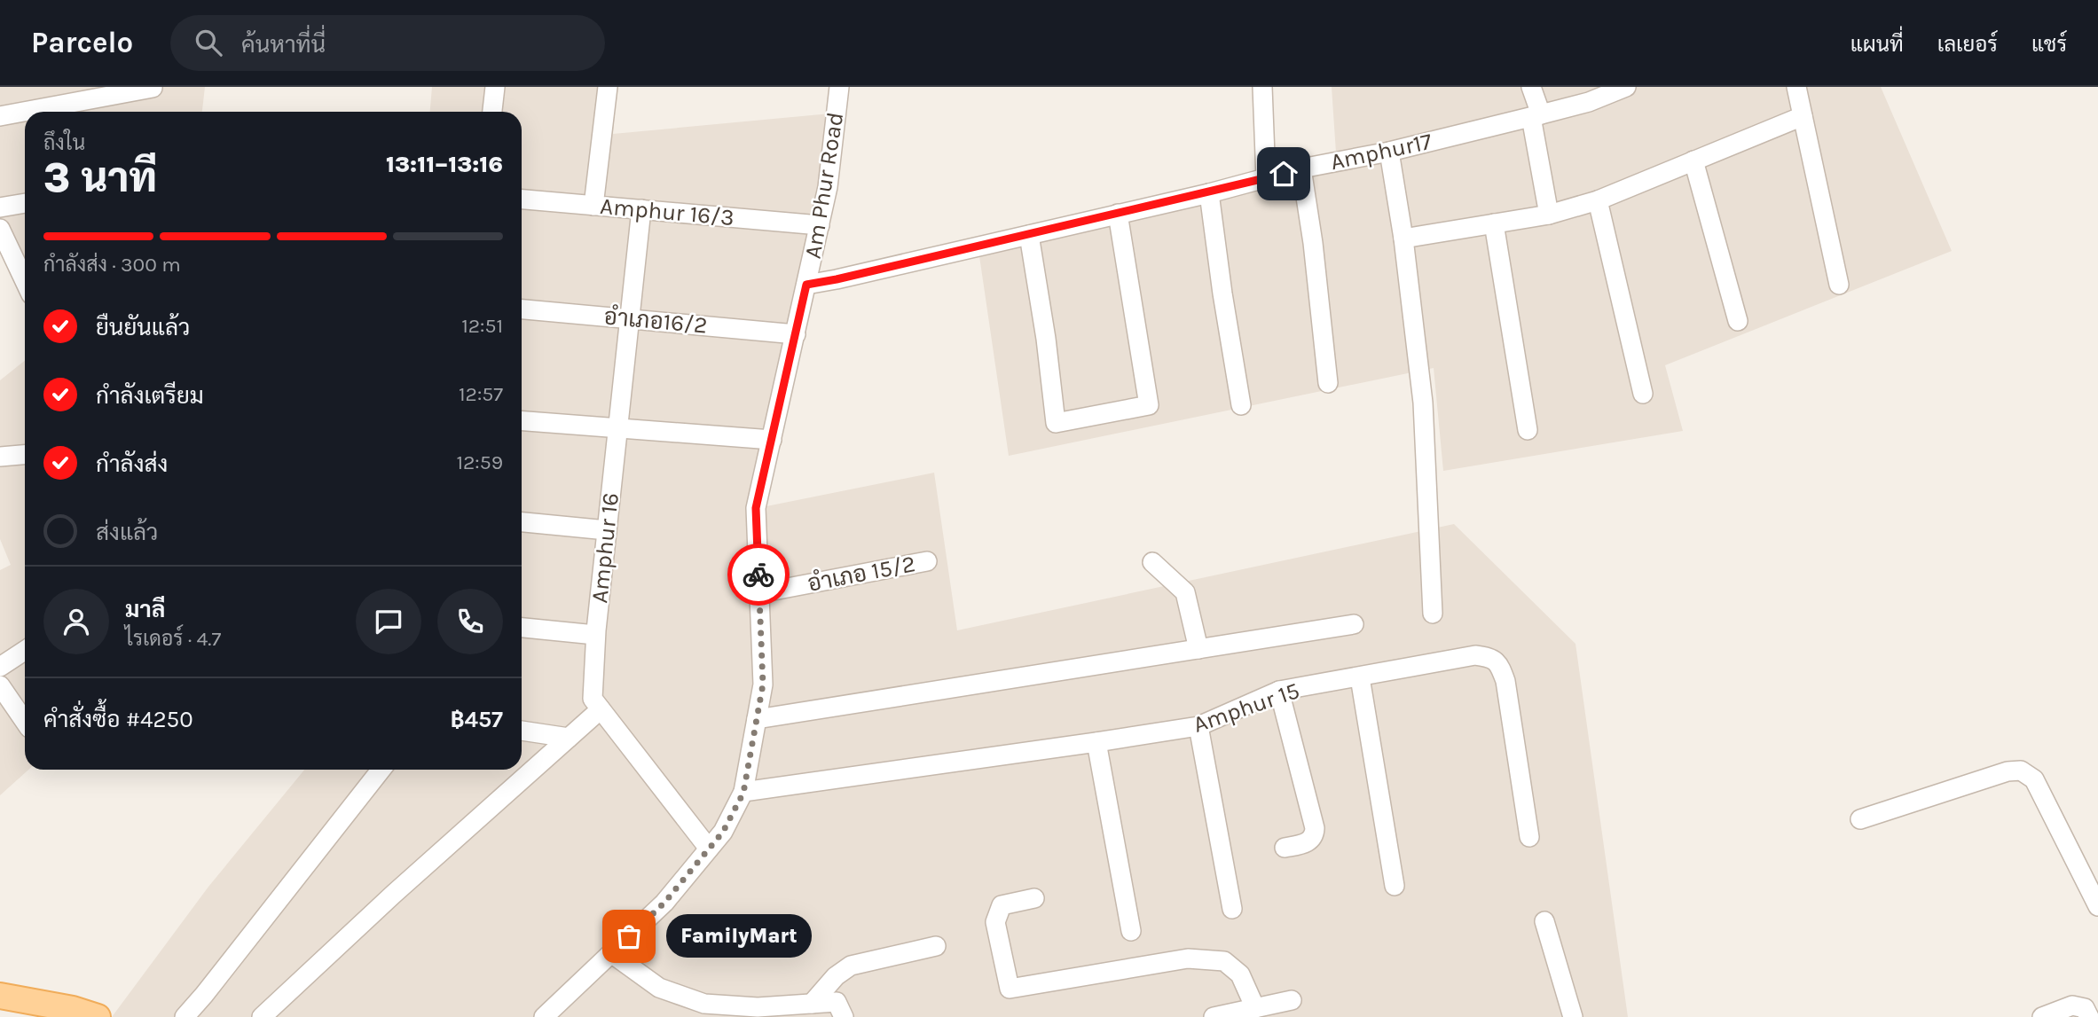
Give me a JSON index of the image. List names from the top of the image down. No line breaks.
{"streets":{"street":["Amphur17","Am Phur Road","Amphur 16/3","อำเภอ16/2","Amphur 16","อำเภอ 15/2","Amphur 15"]},"crossings":[["Amphur17","Am Phur Road"],["Am Phur Road","Amphur 16/3"],["Am Phur Road","อำเภอ16/2"],["Am Phur Road","Amphur 16"],["Am Phur Road","อำเภอ 15/2"],["Am Phur Road","Amphur 15"],["Amphur 16/3","Amphur 16"],["อำเภอ16/2","Amphur 16"]],"places":["FamilyMart"],"page":{"header":"Parcelo","search":"ค้นหาที่นี่","nav":["แผนที่","เลเยอร์","แชร์"],"heading":["3 นาที","ถึงใน","13:11–13:16"],"panel":["มาลี","ไรเดอร์ · 4.7","คำสั่งซื้อ #4250","฿457"],"bar":"กำลังส่ง · 300 m","list":[["ยืนยันแล้ว","12:51"],["กำลังเตรียม","12:57"],["กำลังส่ง","12:59"],"ส่งแล้ว"],"bubble":"FamilyMart"}}
